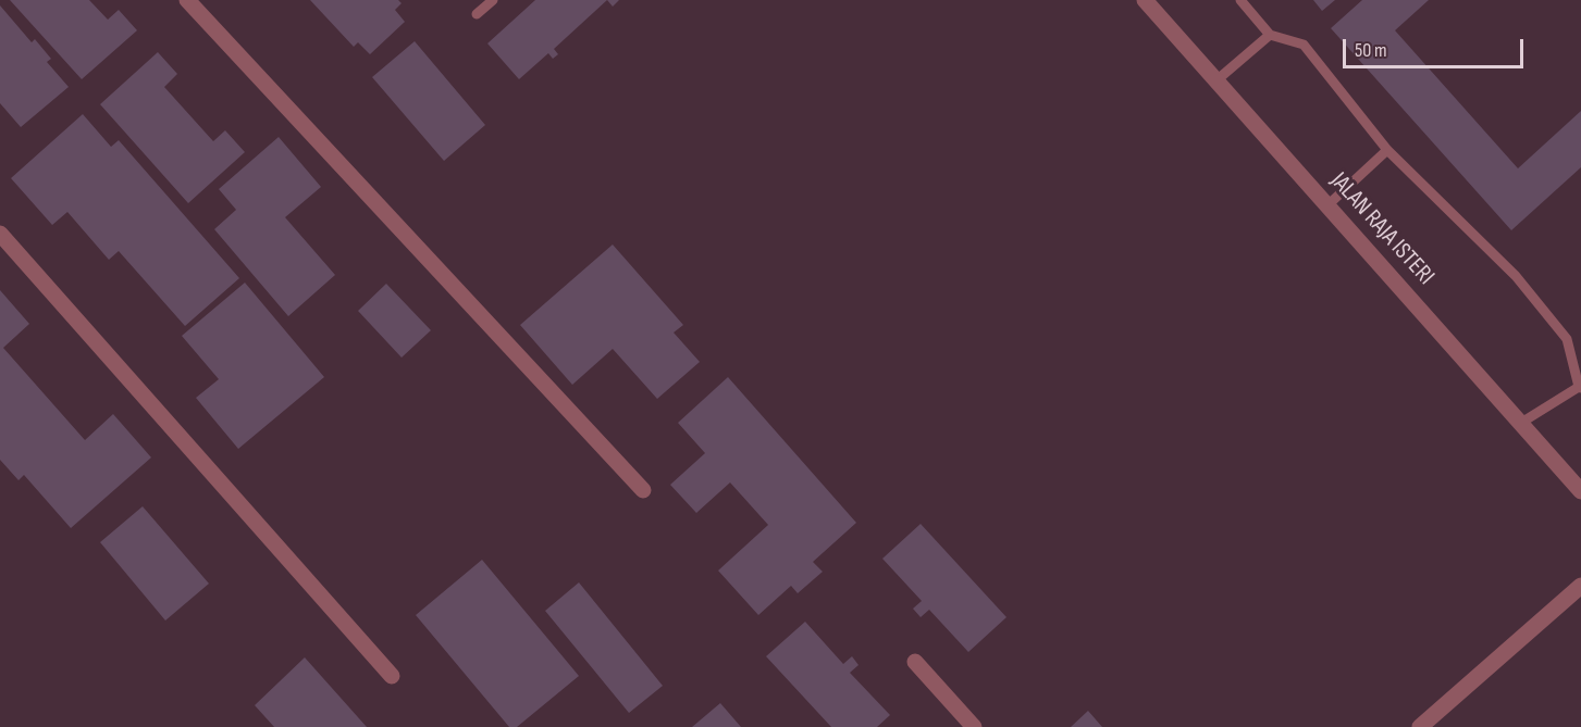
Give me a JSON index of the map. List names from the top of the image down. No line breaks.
{"streets":{"street":["JALAN RAJA ISTERI"]},"scale_bar":"50 m"}
